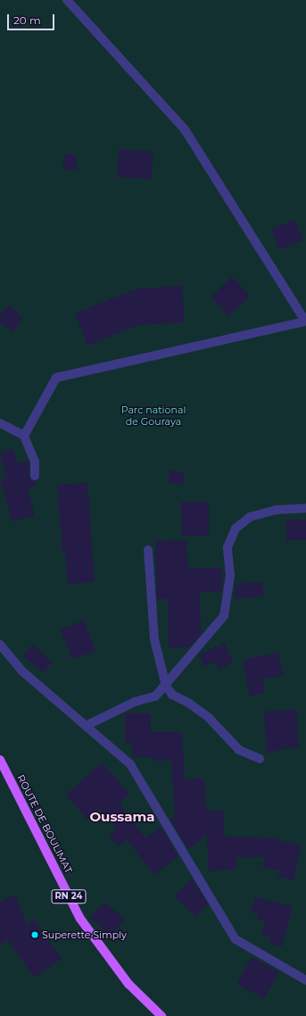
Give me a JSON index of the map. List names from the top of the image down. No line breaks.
{"streets":{"main road":["ROUTE DE BOULIMAT","RN 24"]},"districts":["Oussama"],"parks":["Parc national de Gouraya"],"places":["Superette Simply"],"scale_bar":"20 m"}
